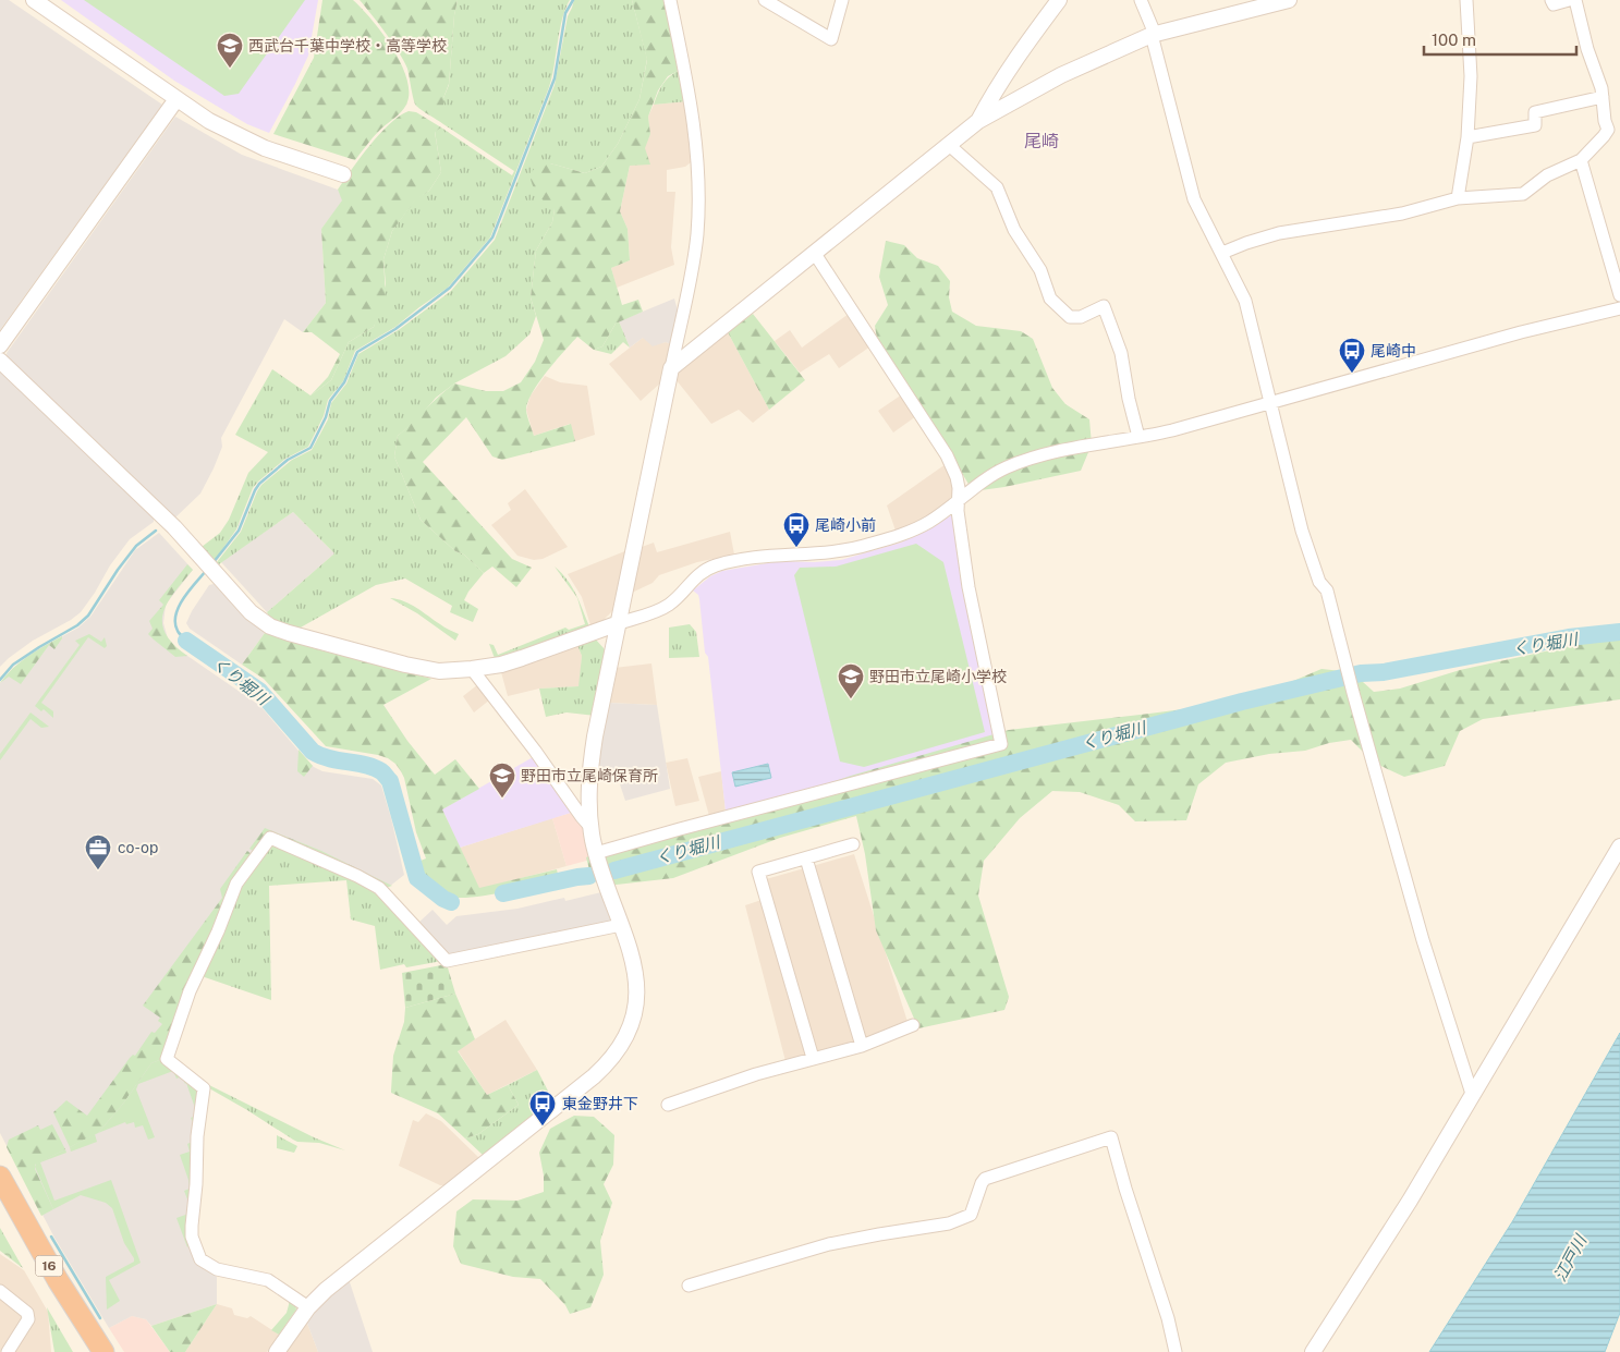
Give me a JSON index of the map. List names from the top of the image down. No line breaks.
{"streets":{"highway":["16"]},"districts":["尾崎"],"water":["くり堀川","江戸川"],"places":{"school or university":["西武台千葉中学校・高等学校","野田市立尾崎小学校","野田市立尾崎保育所"],"bus stop":["尾崎中","尾崎小前","東金野井下"],"office":["co-op"]},"scale_bar":"100 m"}
